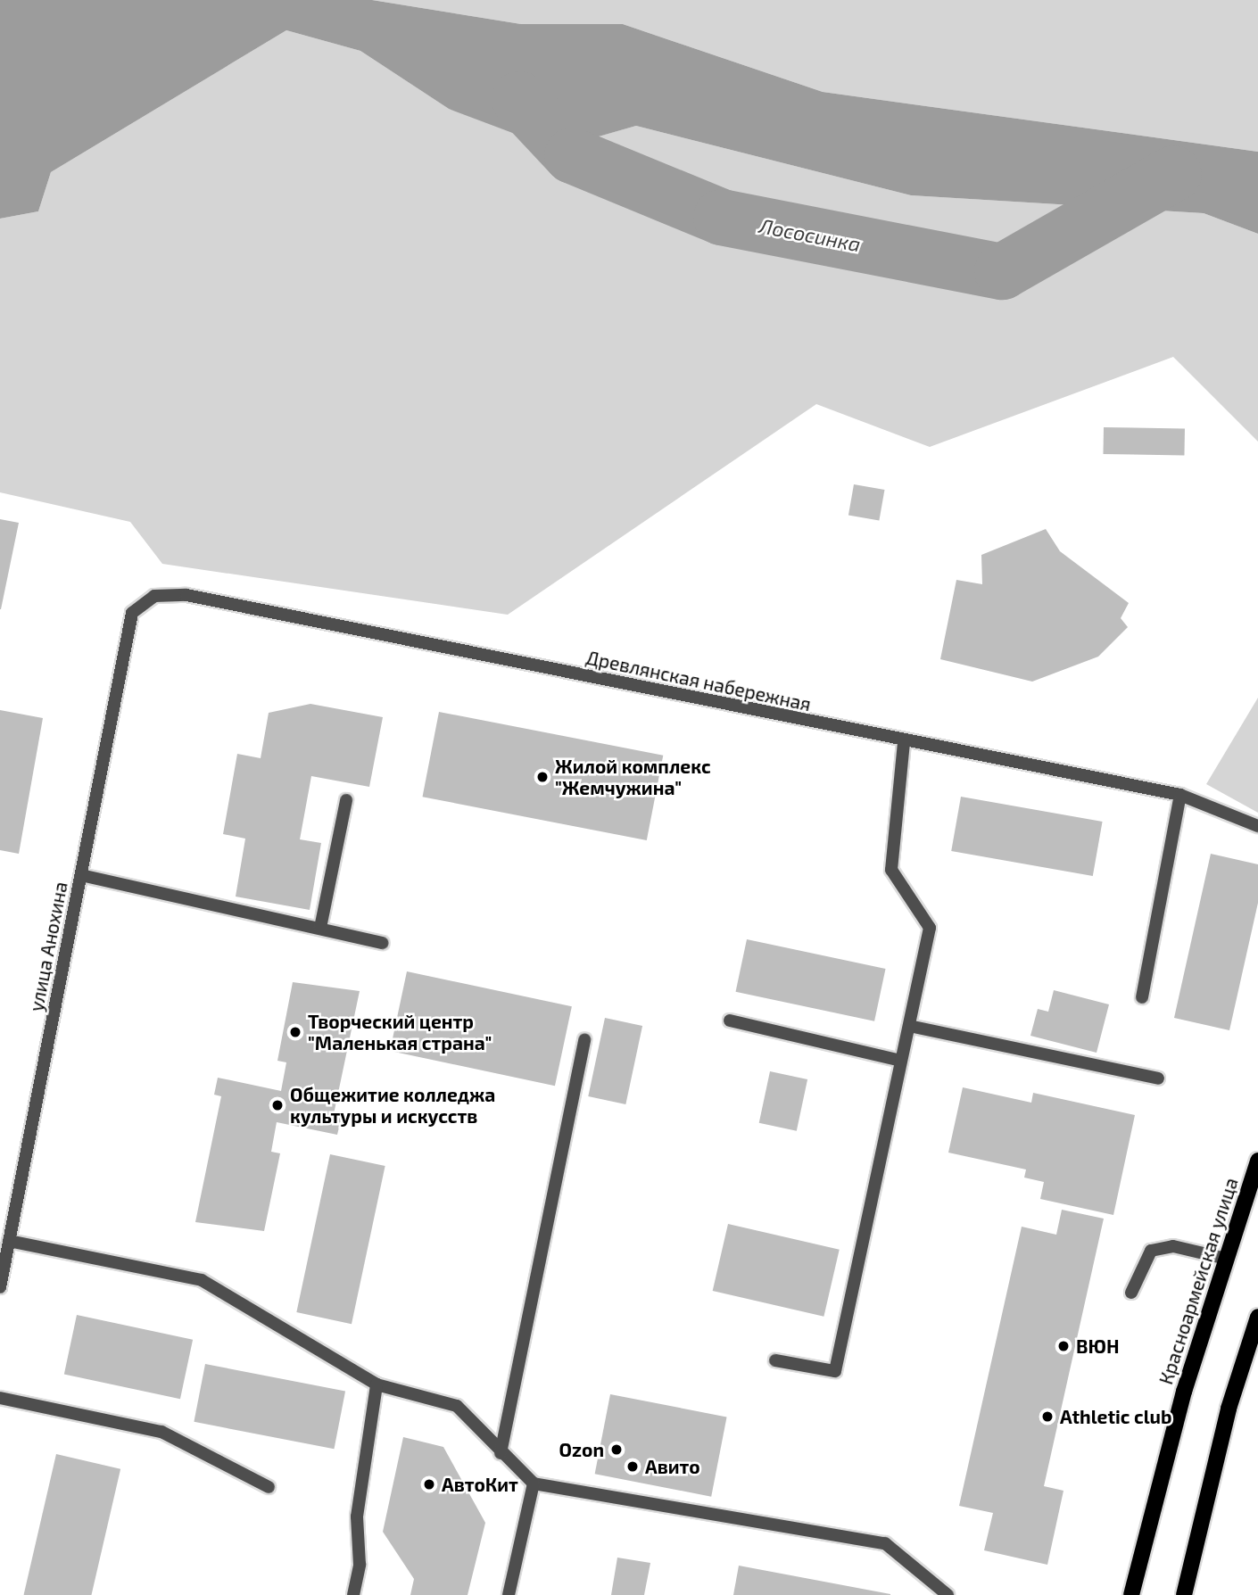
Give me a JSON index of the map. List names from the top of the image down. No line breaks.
{"streets":{"main road":["Красноармейская улица"],"street":["Древлянская набережная","улица Анохина"]},"crossings":[["Древлянская набережная","улица Анохина"]],"water":["Лососинка"],"places":["Жилой комплекс \"Жемчужина\"","Творческий центр \"Маленькая страна\"","Общежитие колледжа культуры и искусств","ВЮН","Athletic club","Ozon","Авито","АвтоКит"]}
